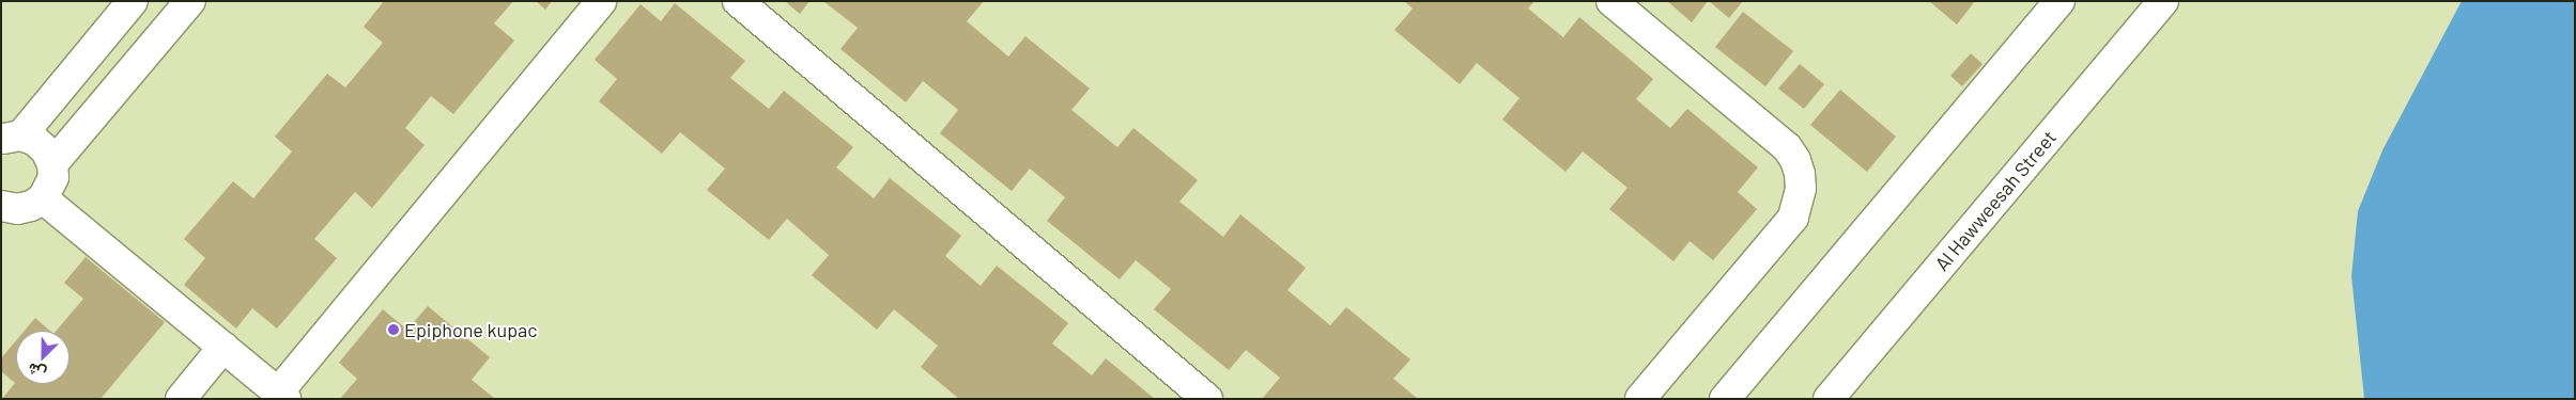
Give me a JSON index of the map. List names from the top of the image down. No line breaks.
{"streets":{"street":["Al Hawweesah Street"]},"places":["Epiphone kupac"],"north":"bottom left"}
